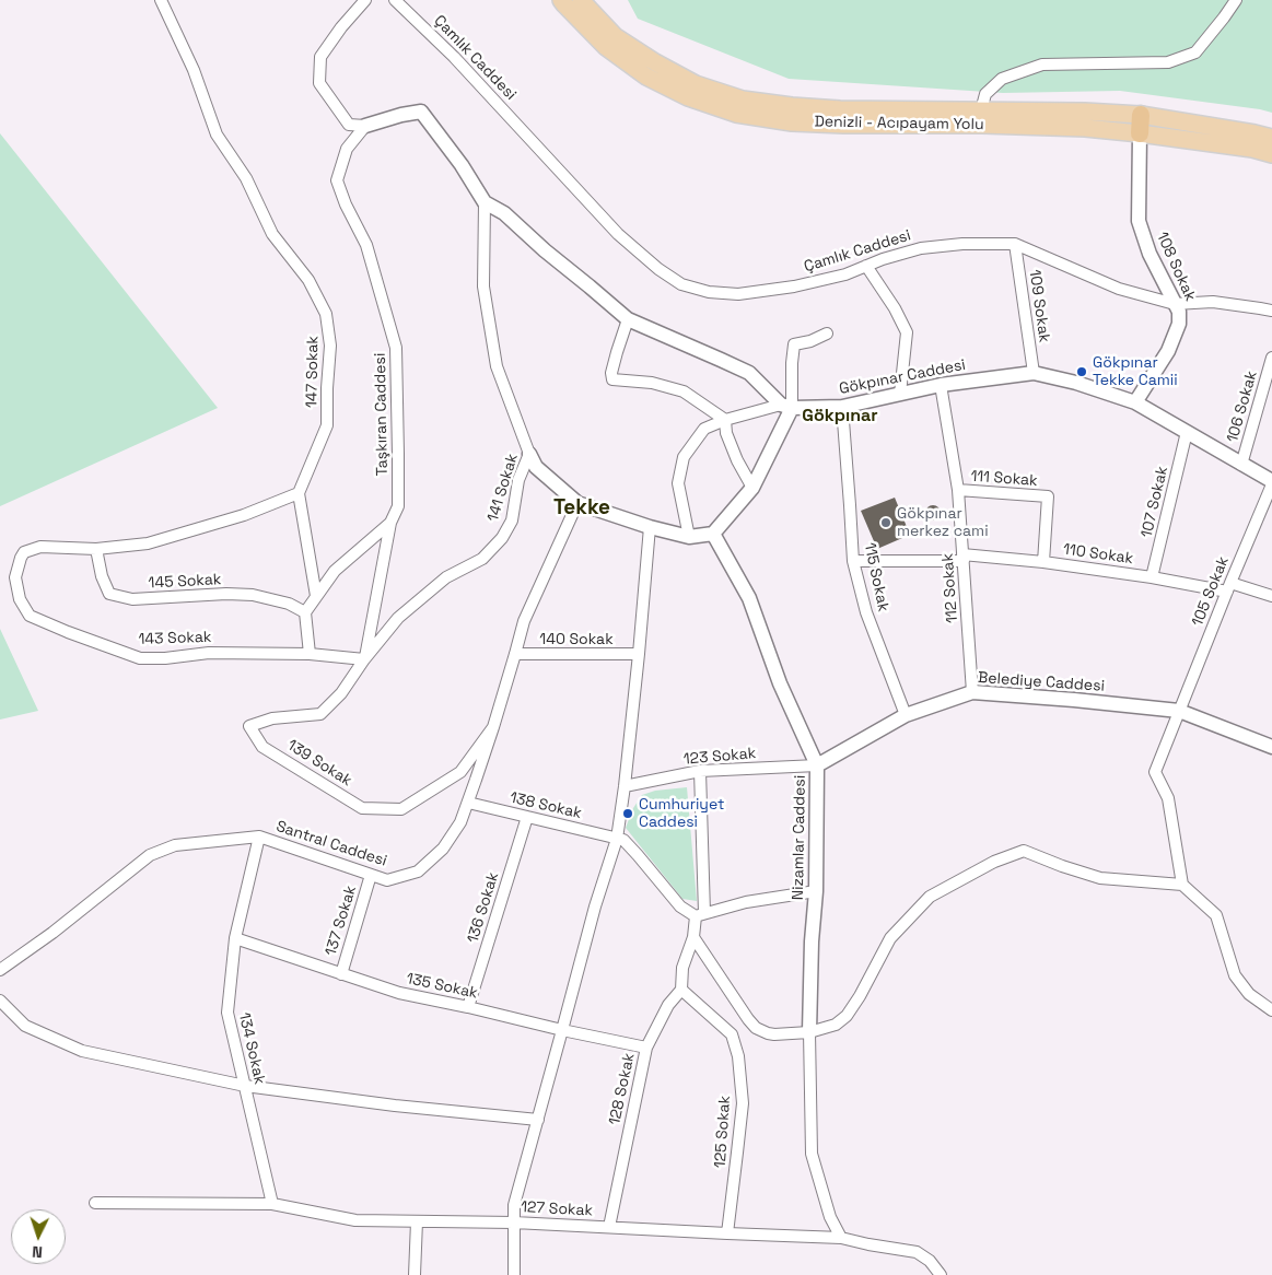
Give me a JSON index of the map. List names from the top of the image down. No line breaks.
{"streets":{"main road":["Denizli - Acıpayam Yolu"],"street":["Çamlık Caddesi","108 Sokak","109 Sokak","147 Sokak","Gökpınar Caddesi","106 Sokak","Taşkıran Caddesi","111 Sokak","141 Sokak","107 Sokak","110 Sokak","115 Sokak","145 Sokak","112 Sokak","105 Sokak","143 Sokak","140 Sokak","Belediye Caddesi","123 Sokak","139 Sokak","138 Sokak","Nizamlar Caddesi","Santral Caddesi","136 Sokak","137 Sokak","135 Sokak","134 Sokak","128 Sokak","125 Sokak","127 Sokak"]},"crossings":[["Çamlık Caddesi","108 Sokak"],["Çamlık Caddesi","109 Sokak"],["Denizli - Acıpayam Yolu","108 Sokak"],["108 Sokak","Gökpınar Caddesi"],["109 Sokak","Gökpınar Caddesi"],["Gökpınar Caddesi","106 Sokak"],["Gökpınar Caddesi","107 Sokak"],["Gökpınar Caddesi","115 Sokak"],["Gökpınar Caddesi","112 Sokak"],["Gökpınar Caddesi","105 Sokak"],["Taşkıran Caddesi","141 Sokak"],["Taşkıran Caddesi","143 Sokak"],["Taşkıran Caddesi","139 Sokak"],["111 Sokak","110 Sokak"],["111 Sokak","112 Sokak"],["141 Sokak","143 Sokak"],["141 Sokak","139 Sokak"],["107 Sokak","110 Sokak"],["110 Sokak","115 Sokak"],["110 Sokak","112 Sokak"],["110 Sokak","105 Sokak"],["115 Sokak","Belediye Caddesi"],["145 Sokak","143 Sokak"],["112 Sokak","Belediye Caddesi"],["105 Sokak","Belediye Caddesi"],["143 Sokak","139 Sokak"],["140 Sokak","Santral Caddesi"],["Belediye Caddesi","123 Sokak"],["Belediye Caddesi","Nizamlar Caddesi"],["123 Sokak","Nizamlar Caddesi"],["139 Sokak","Santral Caddesi"],["138 Sokak","Santral Caddesi"],["138 Sokak","136 Sokak"],["Santral Caddesi","137 Sokak"],["Santral Caddesi","134 Sokak"],["136 Sokak","135 Sokak"],["137 Sokak","135 Sokak"],["135 Sokak","134 Sokak"],["135 Sokak","128 Sokak"],["134 Sokak","127 Sokak"],["128 Sokak","125 Sokak"],["128 Sokak","127 Sokak"],["125 Sokak","127 Sokak"]],"districts":["Gökpınar","Tekke"],"places":["Gökpınar Tekke Camii","Gökpınar merkez cami","Cumhuriyet Caddesi"],"north":"bottom"}
